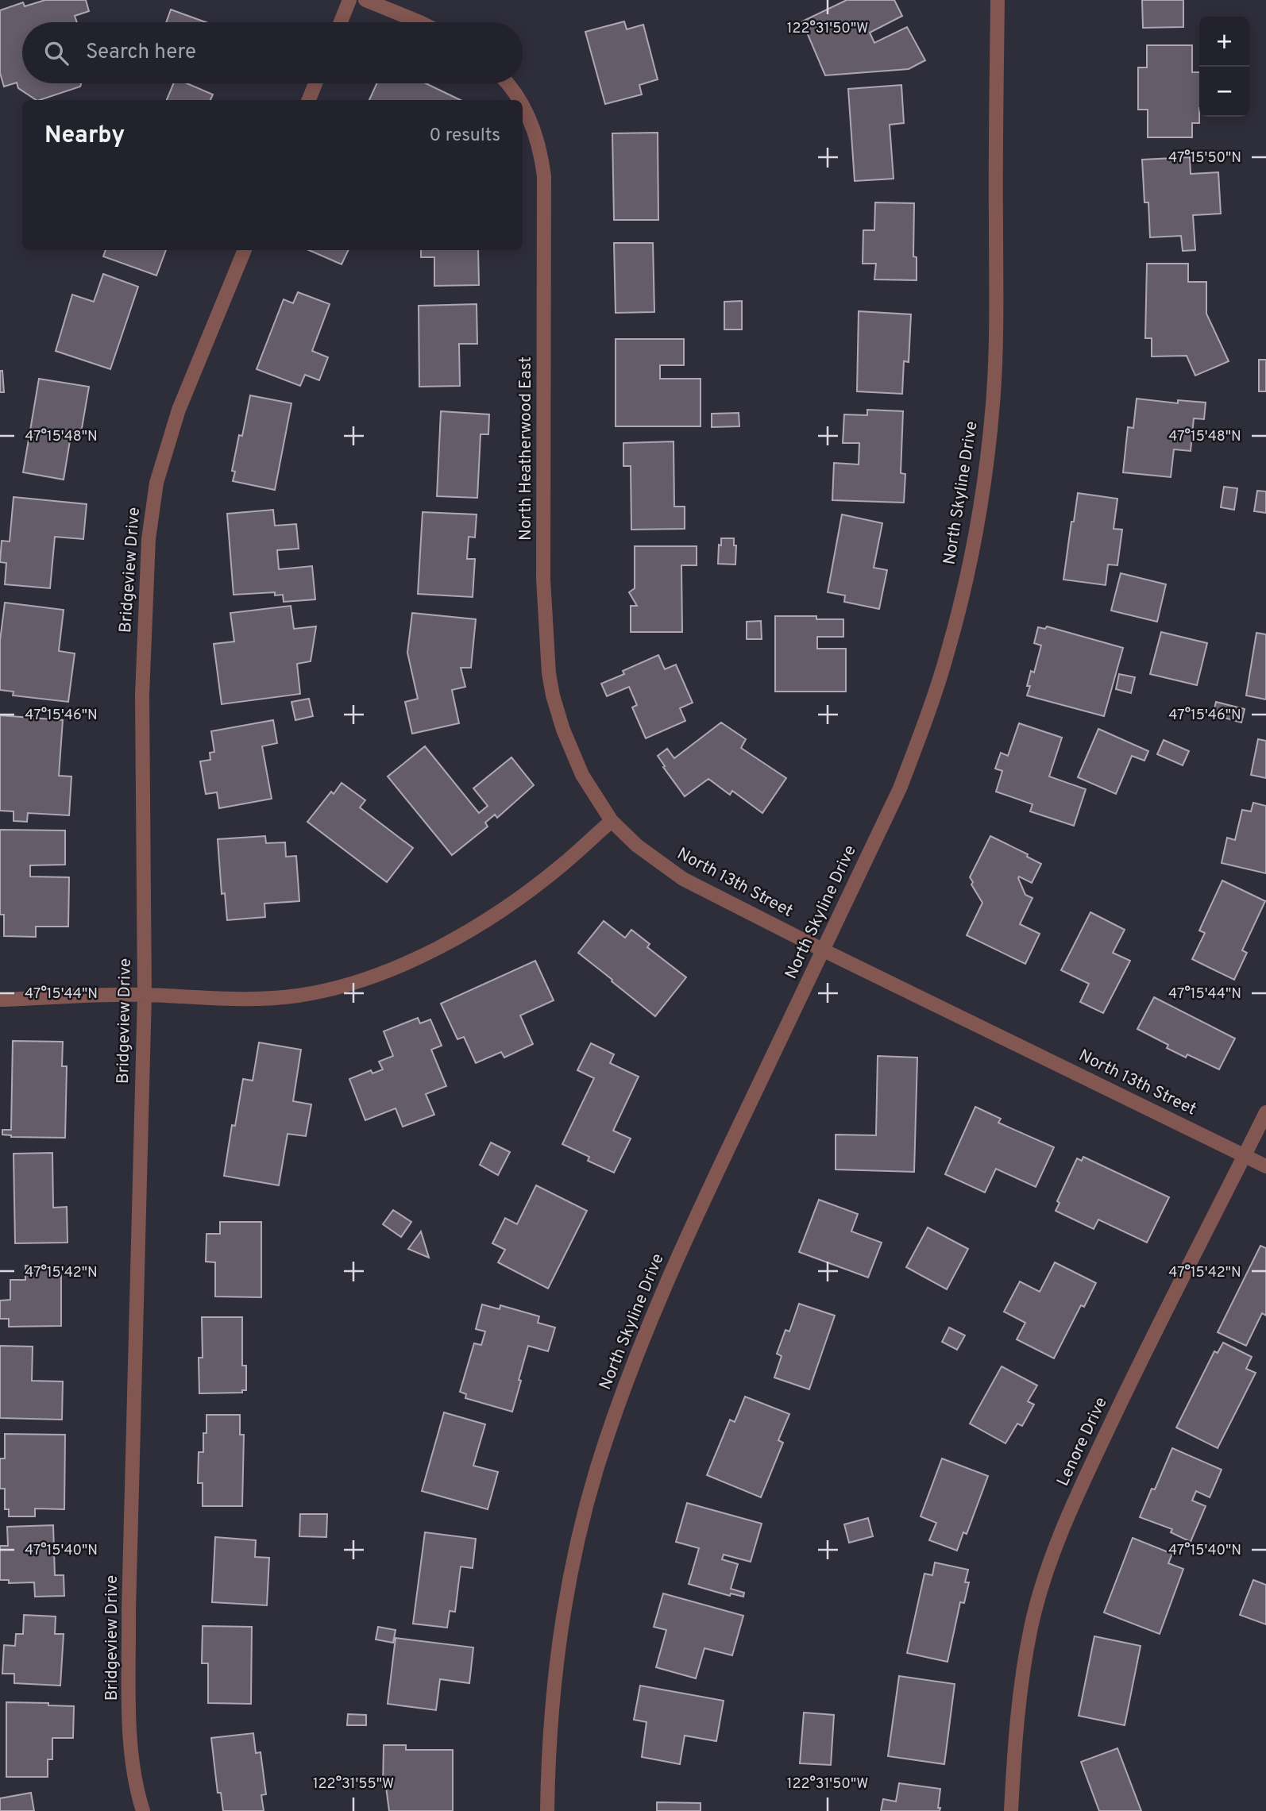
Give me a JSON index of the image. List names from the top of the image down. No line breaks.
{"streets":{"street":["North Heatherwood East","North Skyline Drive","Bridgeview Drive","North 13th Street","Lenore Drive"]},"crossings":[["North Heatherwood East","North 13th Street"],["North Skyline Drive","North 13th Street"],["North 13th Street","Lenore Drive"]],"page":{"map_buttons":["+","−"],"search":"Search here","heading":["Nearby","0 results"]},"coordinates":["122°31'50\"W","47°15'50\"N","47°15'48\"N","47°15'46\"N","47°15'44\"N","47°15'42\"N","47°15'40\"N","122°31'55\"W"]}
